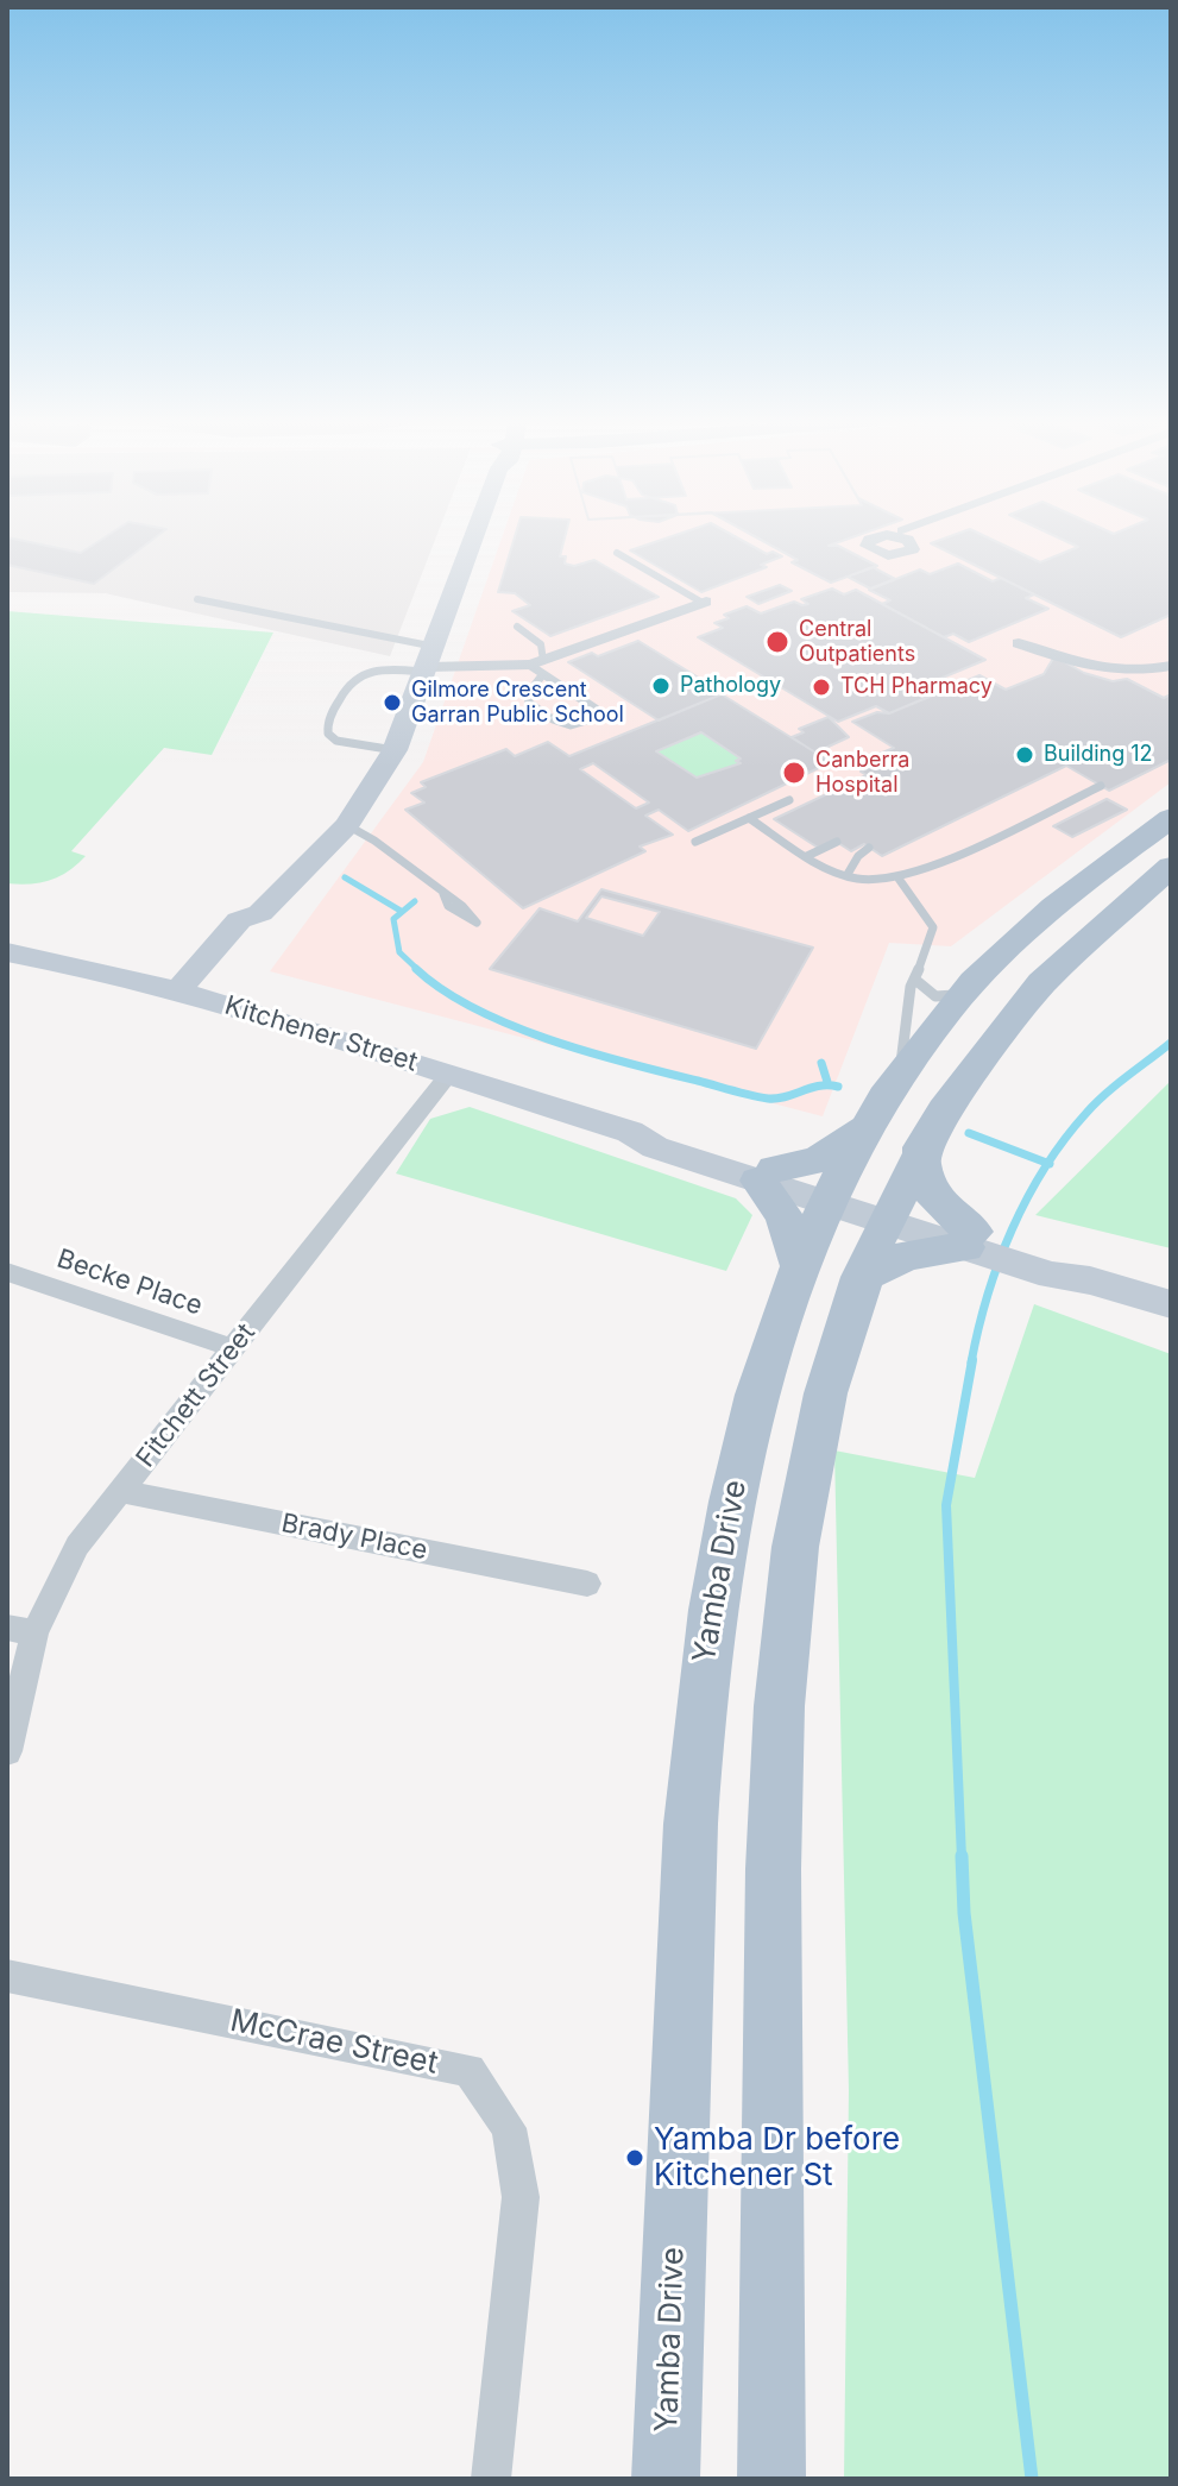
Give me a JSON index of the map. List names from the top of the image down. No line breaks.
{"streets":{"main road":["Yamba Drive"],"street":["Kitchener Street","Becke Place","Fitchett Street","Brady Place","McCrae Street"]},"crossings":[["Kitchener Street","Fitchett Street"],["Kitchener Street","Yamba Drive"],["Becke Place","Fitchett Street"],["Fitchett Street","Brady Place"]],"places":["Central Outpatients","Pathology","TCH Pharmacy","Gilmore Crescent Garran Public School","Building 12","Canberra Hospital","Yamba Dr before Kitchener St"]}
